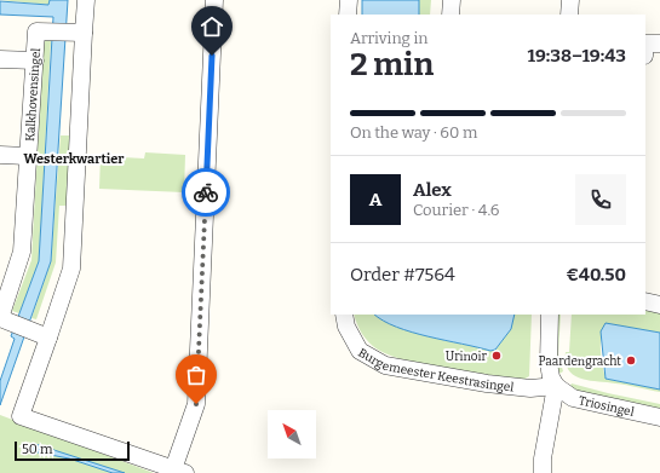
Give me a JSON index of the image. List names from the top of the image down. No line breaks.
{"streets":{"street":["Kalkhovensingel","Burgemeester Keestrasingel","Triosingel"]},"crossings":[["Burgemeester Keestrasingel","Triosingel"]],"districts":["Westerkwartier"],"places":["Urinoir","Paardengracht"],"scale_bar":"50 m","north":"top left","page":{"heading":["2 min","Arriving in","19:38–19:43"],"panel":["Alex","Courier · 4.6","Order #7564","€40.50"],"bar":"On the way · 60 m","round":"A","scale":"50 m"}}
